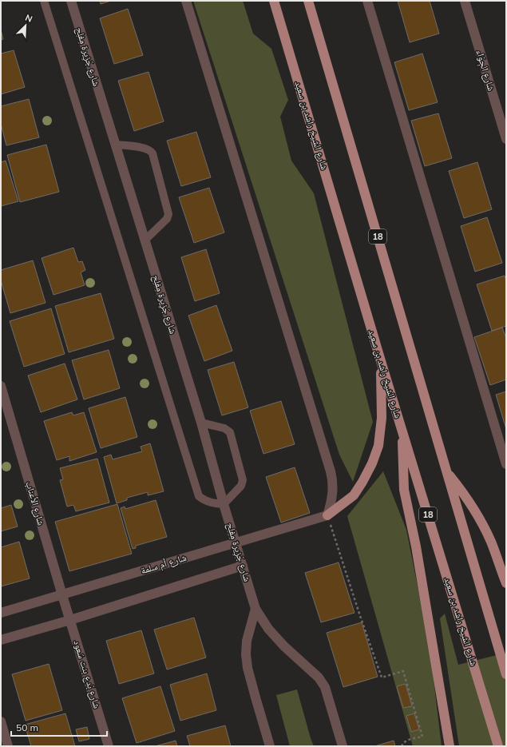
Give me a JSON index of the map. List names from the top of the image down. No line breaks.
{"streets":{"main road":["شارع الشيخ راشد بن سعيد","18"],"street":["شارع جَزِيرة مِفلِح","شارع الجِوَاء","شارع الأعناب","شارع أم سلمة","شارع بَدع بنت سَعود"]},"crossings":[["شارع جَزِيرة مِفلِح","شارع أم سلمة"],["شارع الأعناب","شارع أم سلمة"],["شارع الأعناب","شارع بَدع بنت سَعود"]],"scale_bar":"50 m","north":"top right"}
